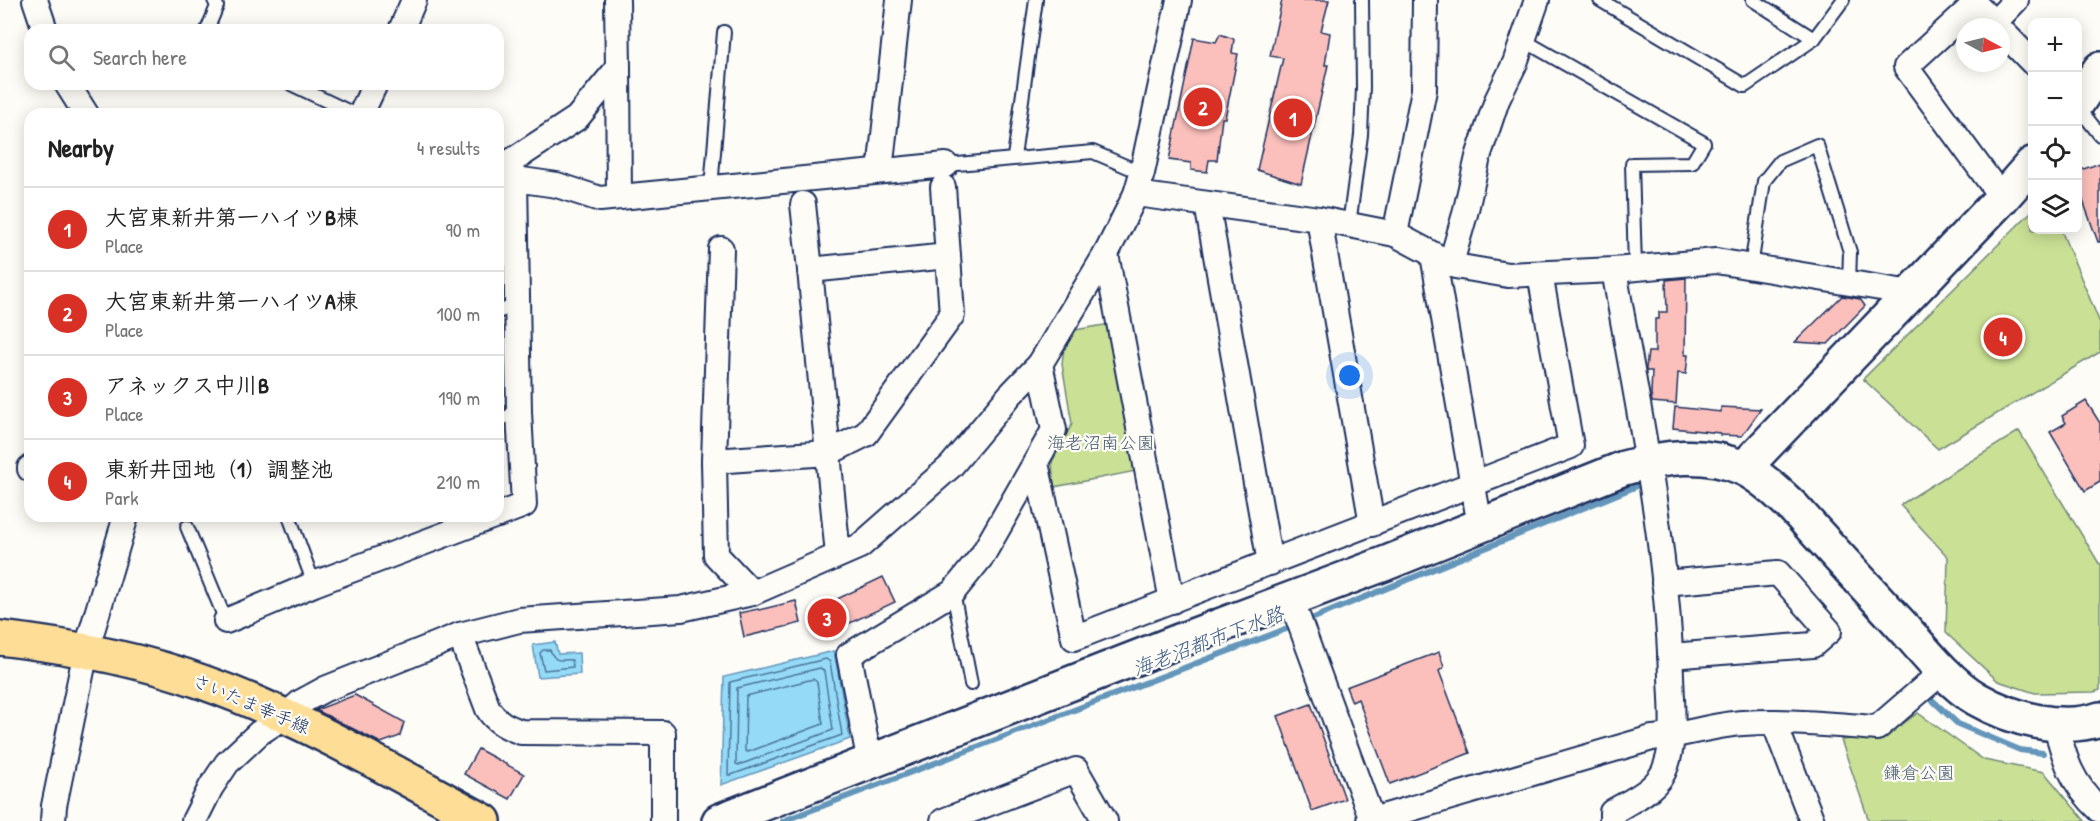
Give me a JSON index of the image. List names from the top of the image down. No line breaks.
{"streets":{"main road":["さいたま幸手線"]},"water":["海老沼都市下水路"],"parks":["海老沼南公園","鎌倉公園"],"north":"right","page":{"map_buttons":["+","−"],"search":"Search here","pins":["2","1","4","3"],"heading":["Nearby","4 results"],"list":[{"mark":"1","name":"大宮東新井第一ハイツB棟","note":"Place","value":"90 m"},{"mark":"2","name":"大宮東新井第一ハイツA棟","note":"Place","value":"100 m"},{"mark":"3","name":"アネックス中川B","note":"Place","value":"190 m"},{"mark":"4","name":"東新井団地（1）調整池","note":"Park","value":"210 m"}]}}
